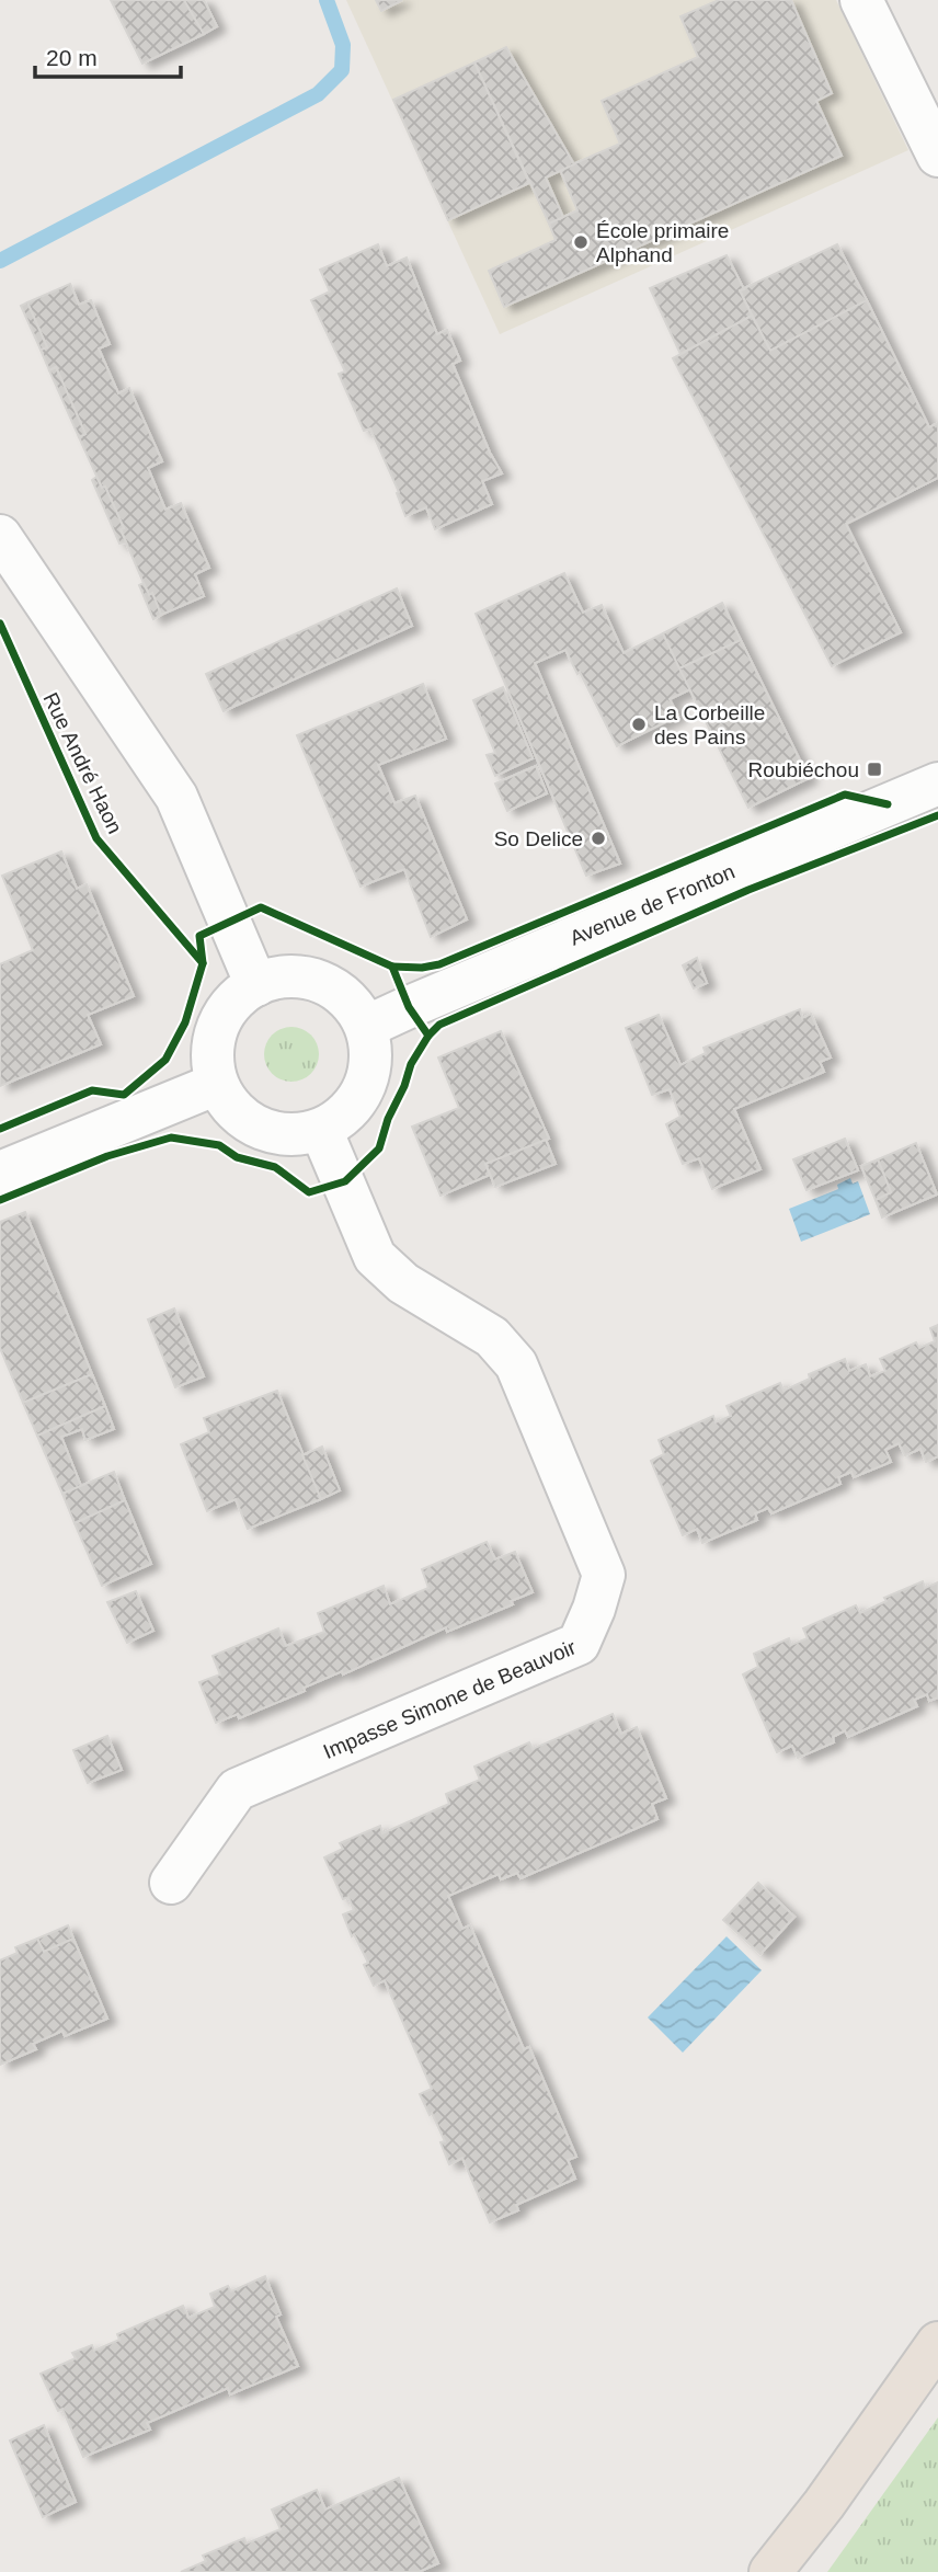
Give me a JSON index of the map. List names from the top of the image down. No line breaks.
{"streets":{"street":["Avenue de Fronton","Impasse Simone de Beauvoir"],"cycle path":["Rue André Haon"]},"crossings":[["Avenue de Fronton","Impasse Simone de Beauvoir"]],"places":{"other":["École primaire Alphand","La Corbeille des Pains","So Delice"],"transit":["Roubiéchou"]},"scale_bar":"20 m"}
